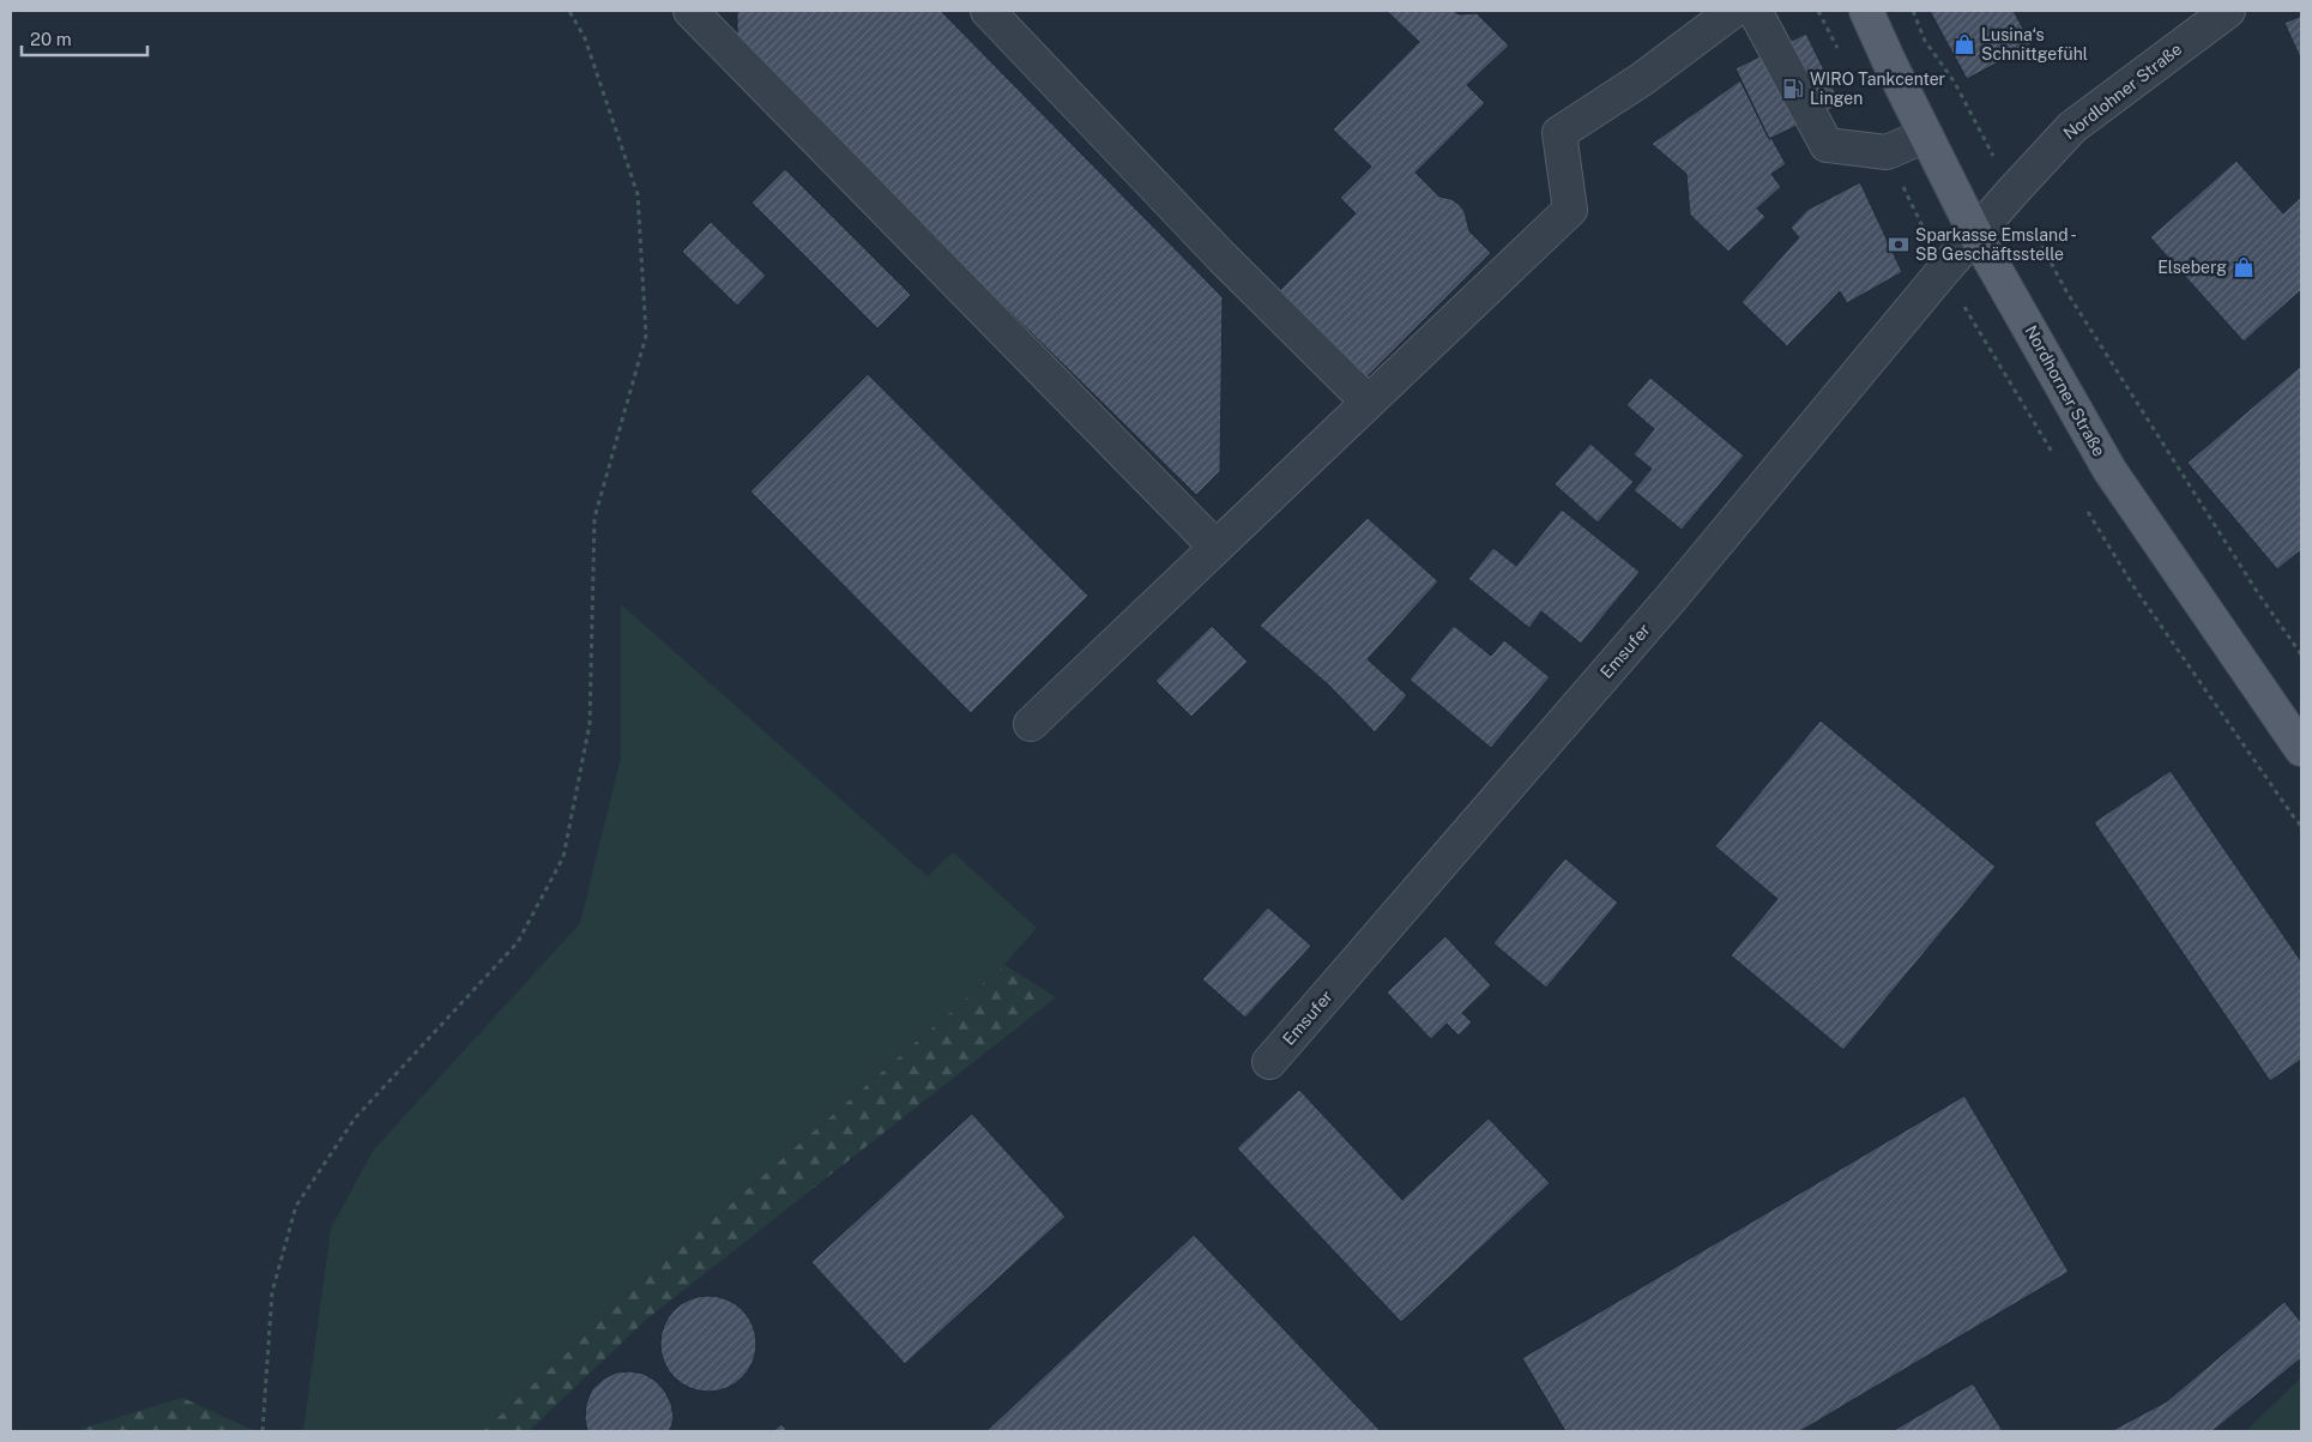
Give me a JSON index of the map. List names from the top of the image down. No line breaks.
{"streets":{"main road":["Nordhorner Straße"],"street":["Nordlohner Straße","Emsufer"]},"crossings":[["Nordlohner Straße","Nordhorner Straße"],["Nordlohner Straße","Emsufer"],["Nordhorner Straße","Emsufer"]],"places":{"shop":["Lusina‘s Schnittgefühl","Elseberg"],"fuel station":["WIRO Tankcenter Lingen"],"bank":["Sparkasse Emsland - SB Geschäftsstelle"]},"scale_bar":"20 m"}
